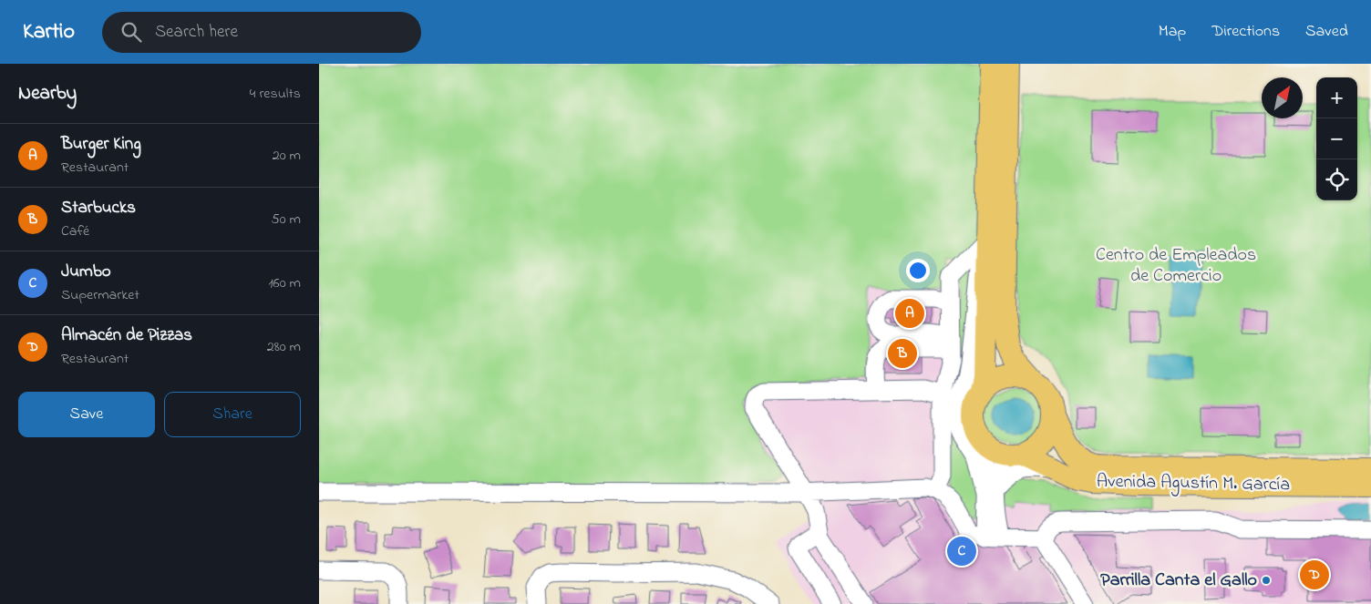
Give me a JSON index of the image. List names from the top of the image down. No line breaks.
{"streets":{"main road":["Avenida Agustín M. García"]},"parks":["Centro de Empleados de Comercio"],"places":["Parrilla Canta el Gallo"],"north":"top right","page":{"header":"Kartio","search":"Search here","nav":["Map","Directions","Saved"],"heading":["Nearby","4 results"],"map_buttons":["+","−"],"list":[{"mark":"A","name":"Burger King","note":"Restaurant","value":"20 m"},{"mark":"B","name":"Starbucks","note":"Café","value":"50 m"},{"mark":"C","name":"Jumbo","note":"Supermarket","value":"160 m"},{"mark":"D","name":"Almacén de Pizzas","note":"Restaurant","value":"280 m"}],"pins":["A","B","C","D"],"buttons":["Save","Share"]}}
